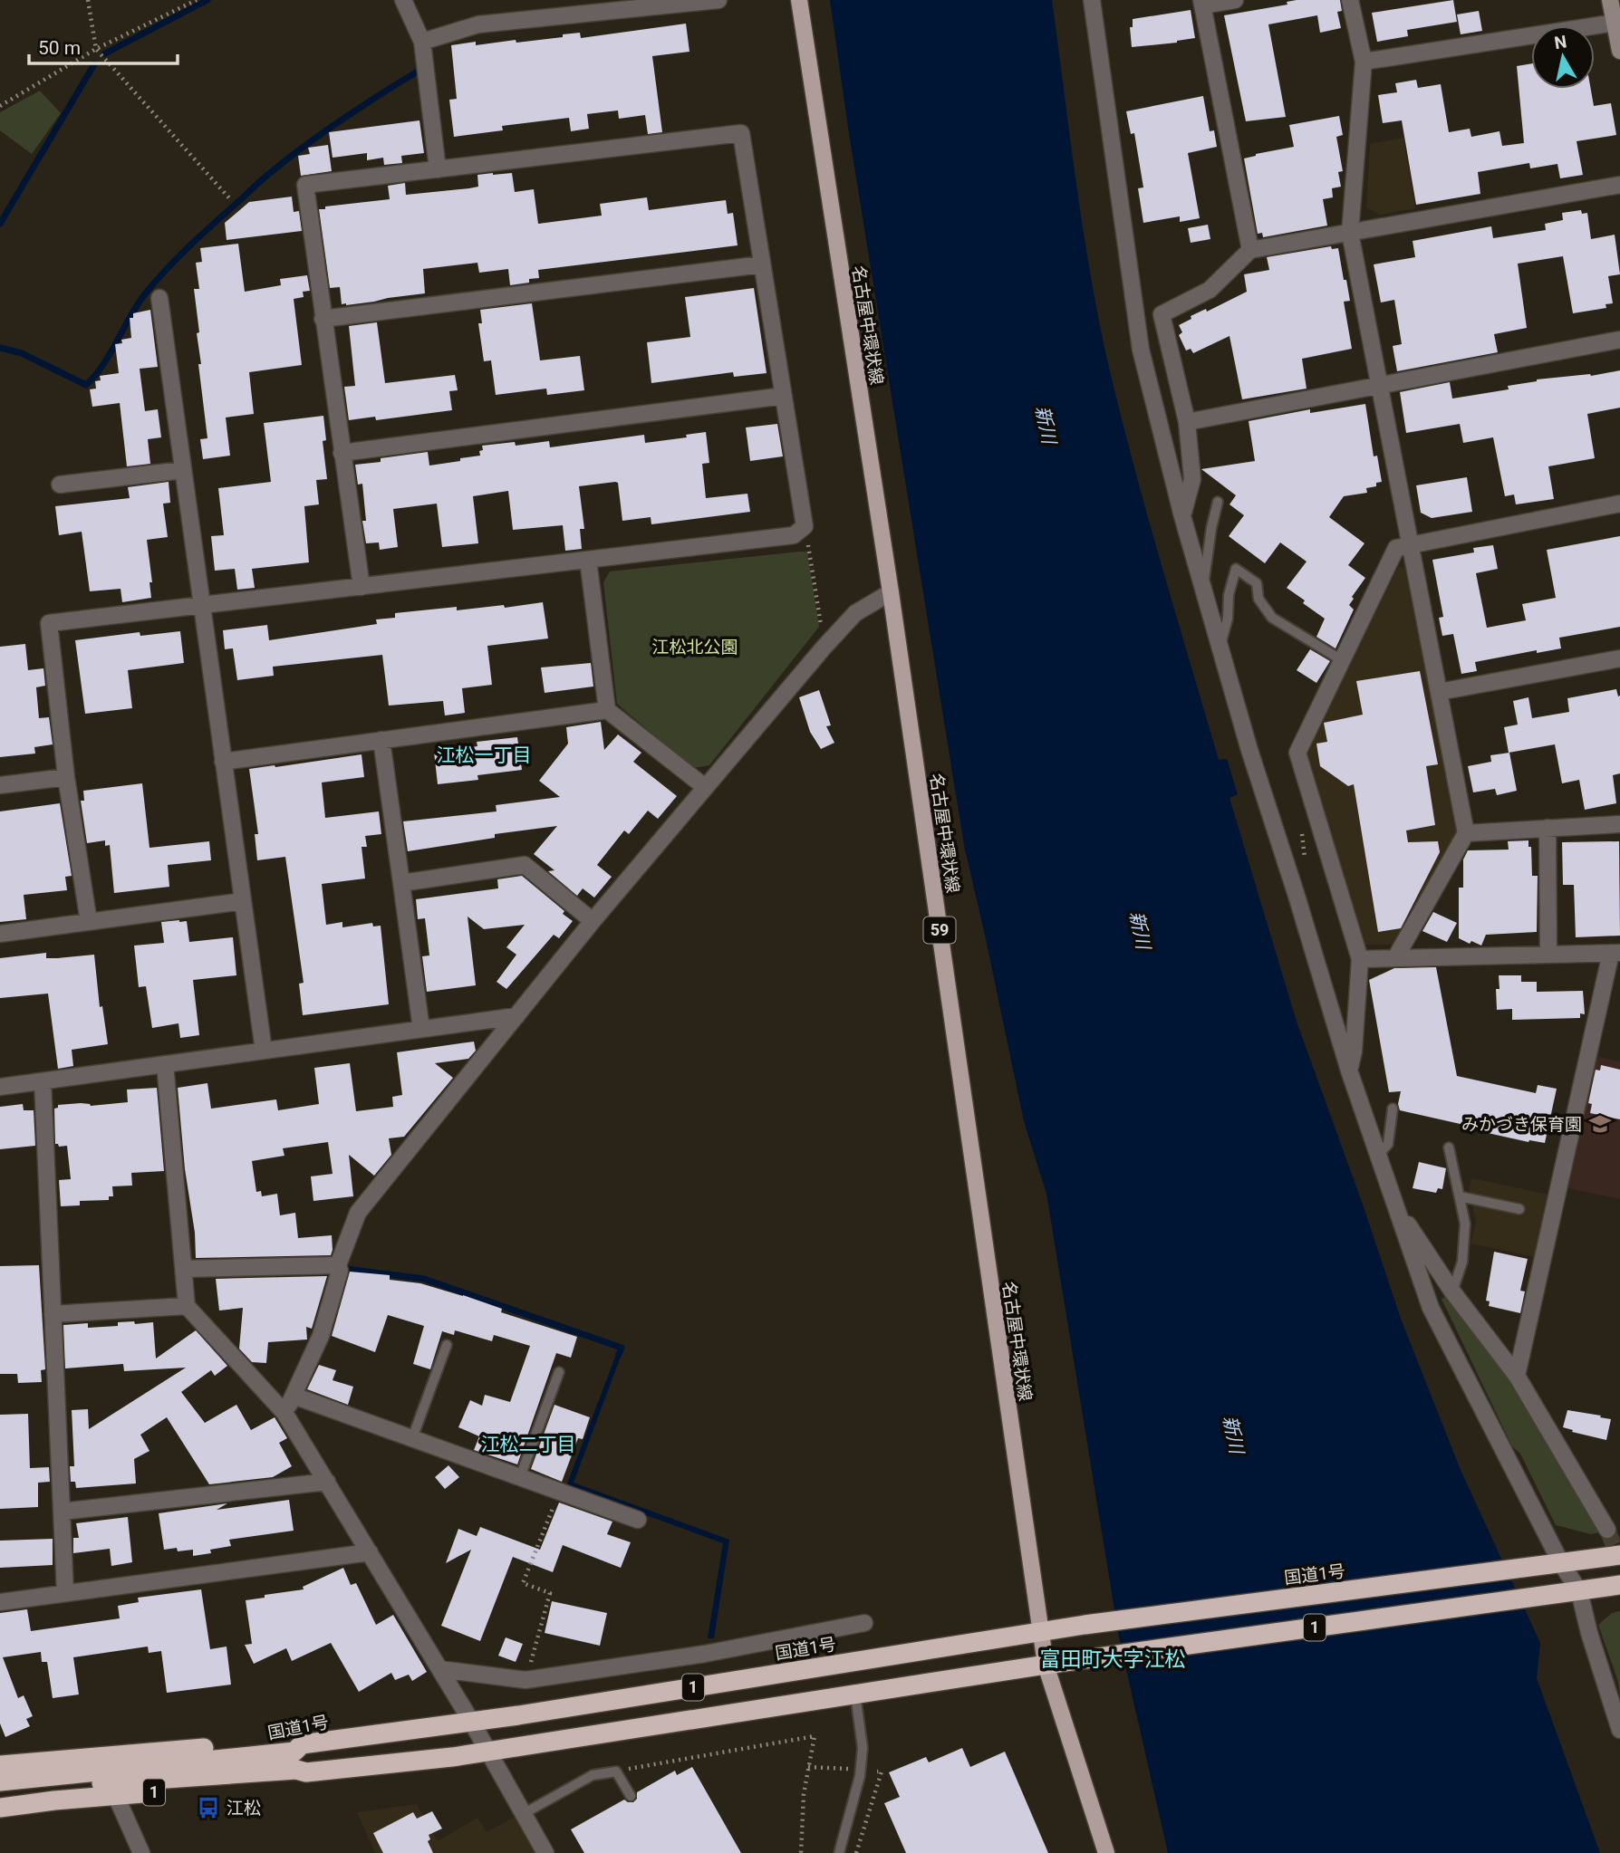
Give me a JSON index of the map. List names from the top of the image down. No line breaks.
{"streets":{"highway":["国道1号","1"],"main road":["名古屋中環状線","59"]},"crossings":[["名古屋中環状線","国道1号"],["国道1号","1"]],"districts":["江松一丁目","江松二丁目","富田町大字江松"],"water":["新川"],"parks":["江松北公園"],"places":{"school or university":["みかづき保育園"],"bus stop":["江松"]},"scale_bar":"50 m","north":"top"}
